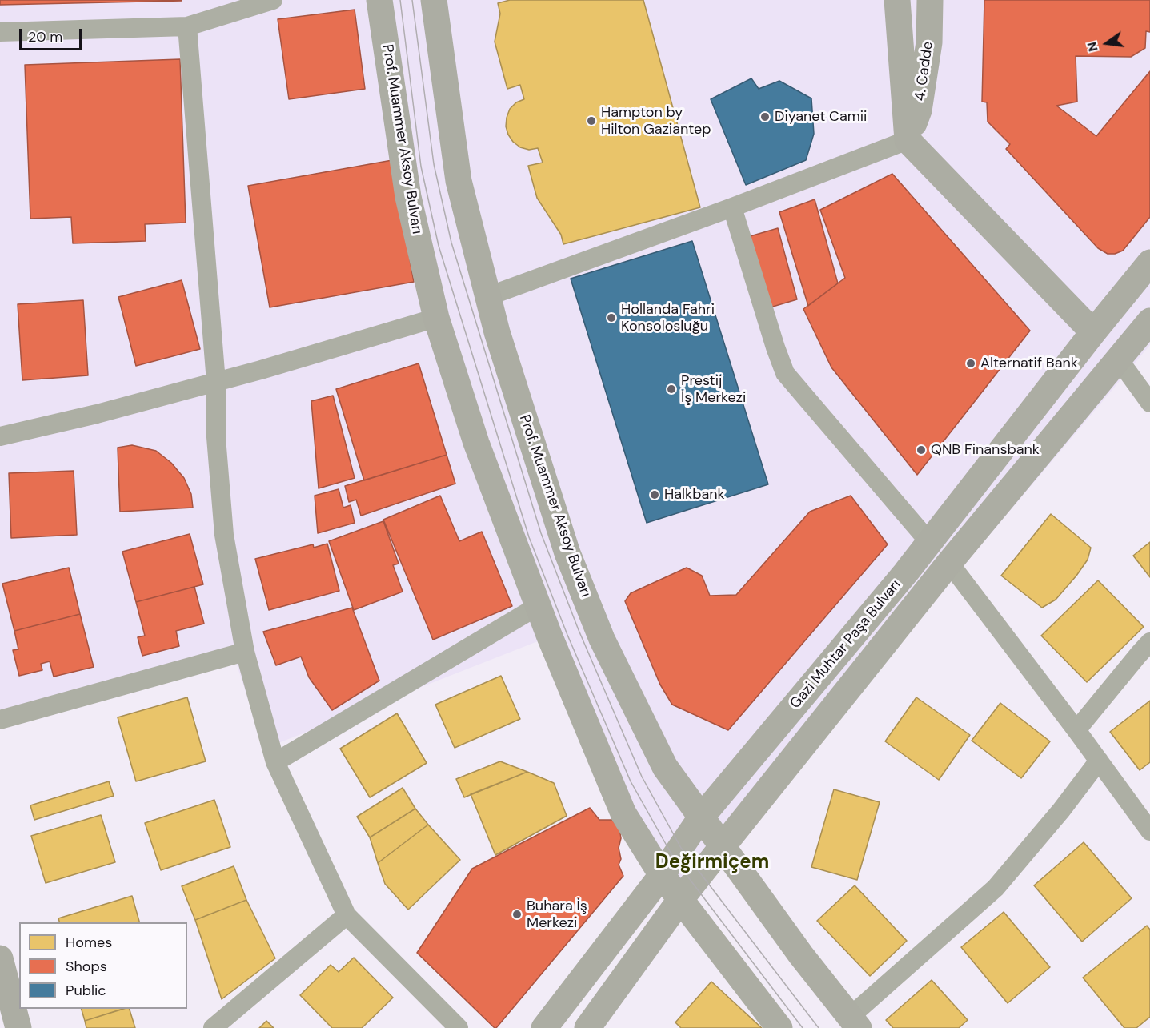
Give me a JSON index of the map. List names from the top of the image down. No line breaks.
{"streets":{"main road":["4. Cadde","Prof. Muammer Aksoy Bulvarı","Gazi Muhtar Paşa Bulvarı"]},"crossings":[["Prof. Muammer Aksoy Bulvarı","Gazi Muhtar Paşa Bulvarı"]],"districts":["Değirmiçem"],"places":["Diyanet Camii","Hampton by Hilton Gaziantep","Hollanda Fahri Konsolosluğu","Alternatif Bank","Prestij İş Merkezi","QNB Finansbank","Halkbank","Buhara İş Merkezi"],"legend":["Homes","Shops","Public"],"scale_bar":"20 m","north":"left"}
